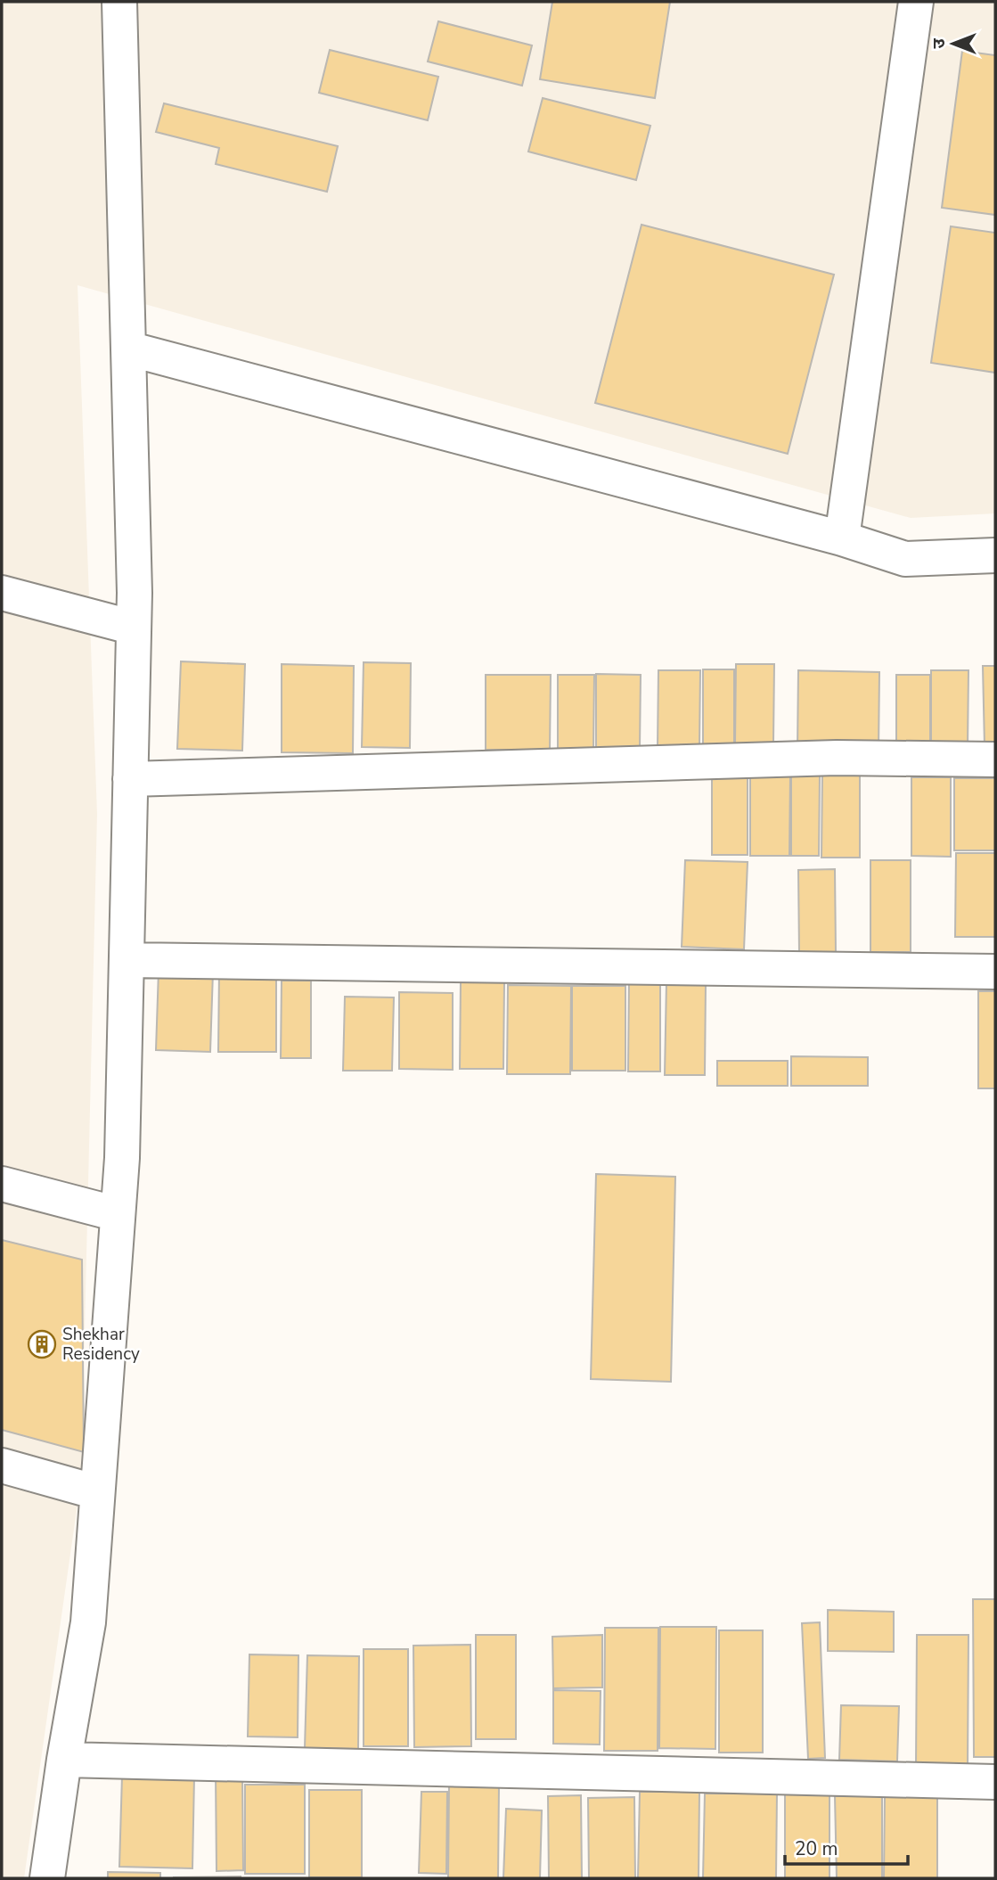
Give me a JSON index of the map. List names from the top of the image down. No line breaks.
{"places":{"building":["Shekhar Residency"]},"scale_bar":"20 m","north":"left"}
